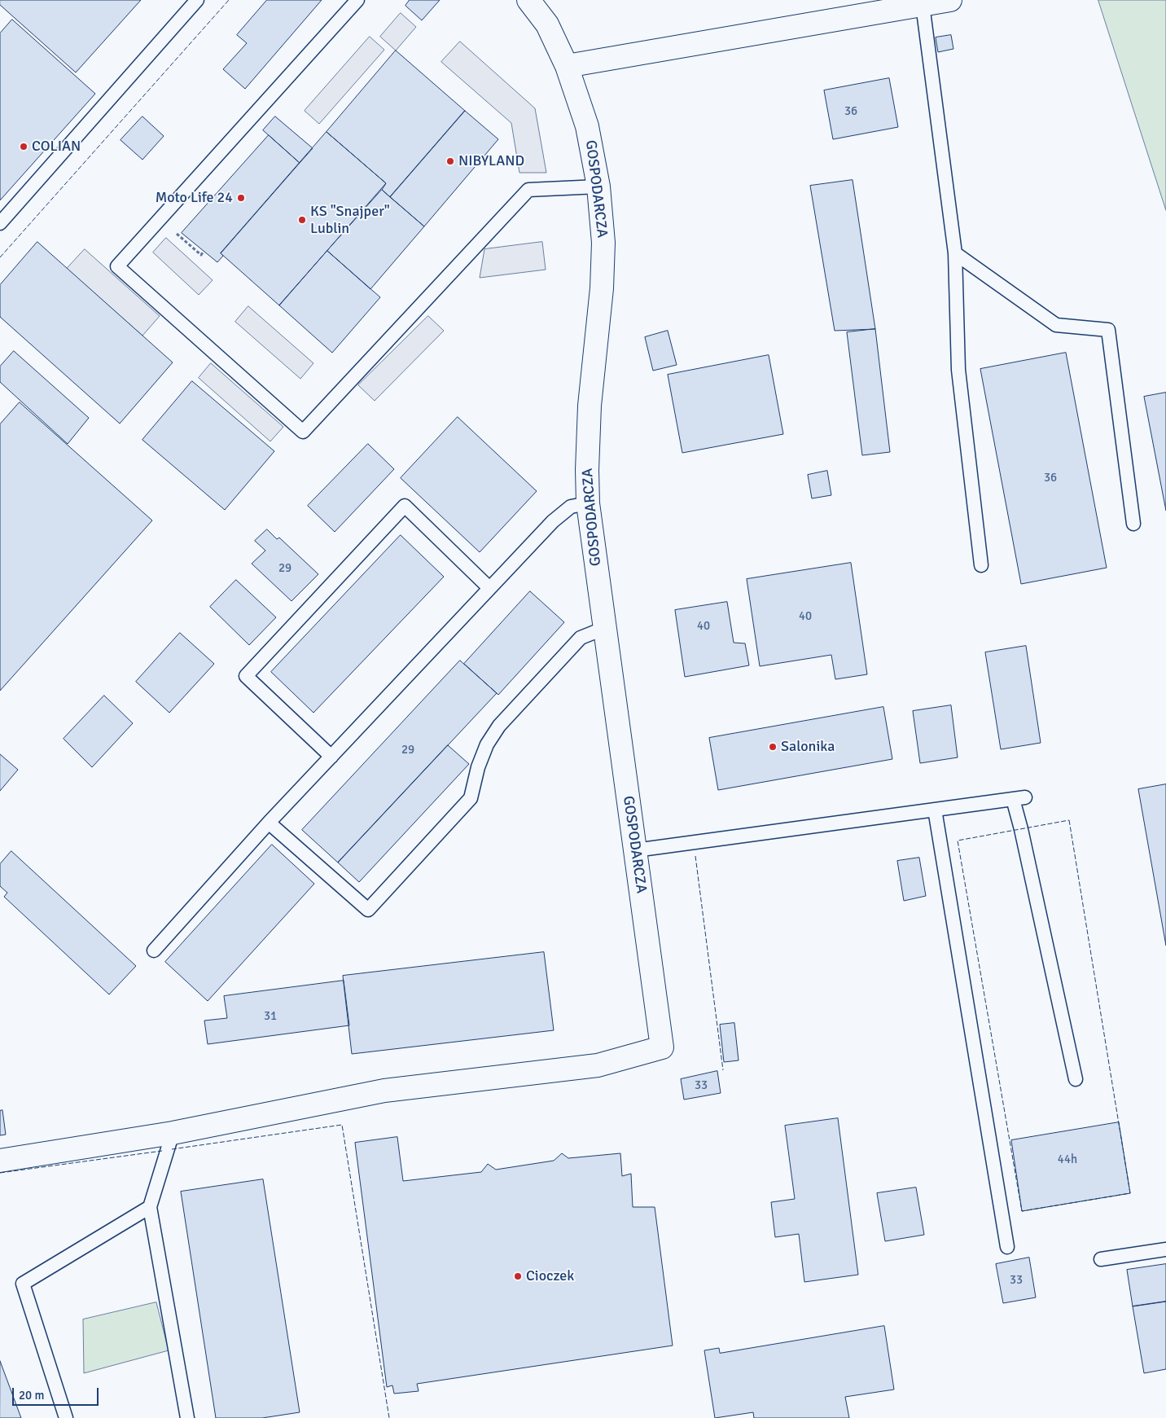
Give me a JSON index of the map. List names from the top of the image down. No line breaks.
{"streets":{"street":["GOSPODARCZA"]},"places":["COLIAN","NIBYLAND","Moto Life 24","KS \"Snajper\" Lublin","Salonika","Cioczek"],"house_numbers":["36","36","29","40","40","29","31","33","44h","33"],"scale_bar":"20 m"}
